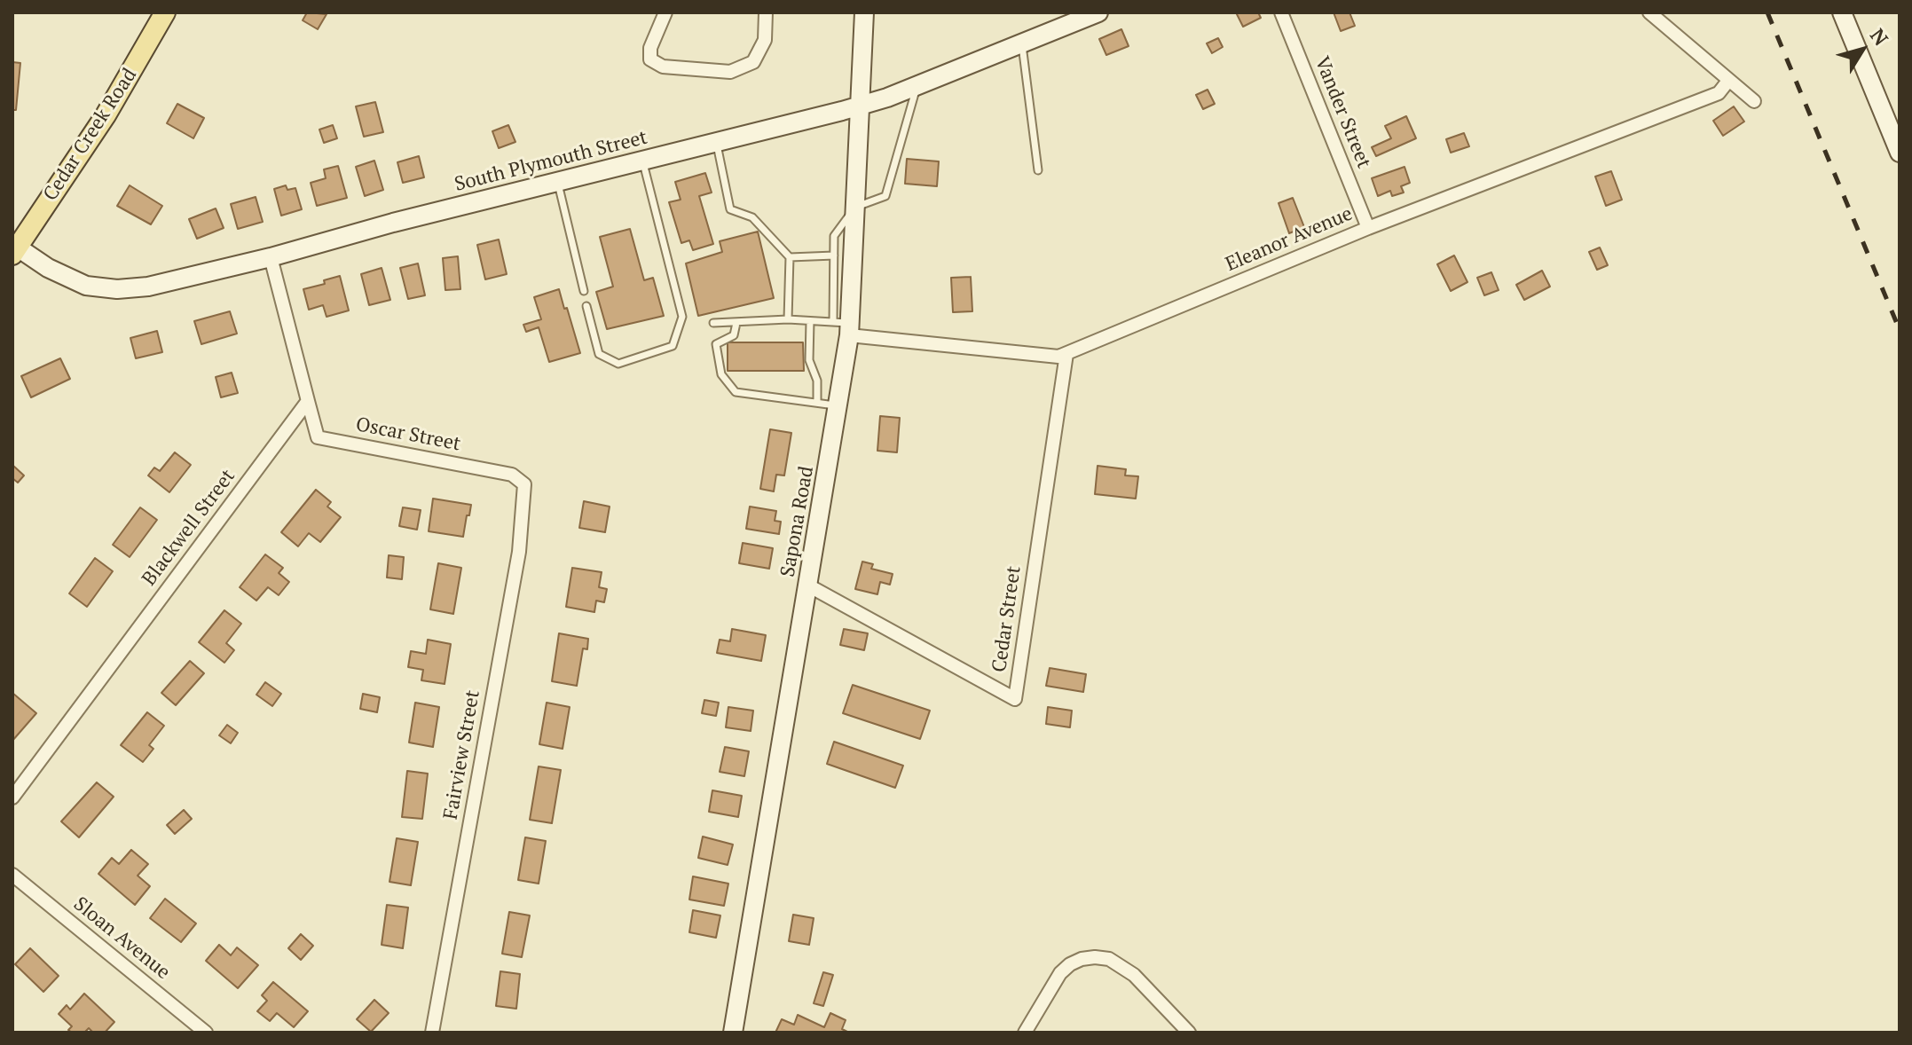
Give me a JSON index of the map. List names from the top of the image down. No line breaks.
{"streets":{"main road":["Cedar Creek Road"],"street":["Vander Street","South Plymouth Street","Eleanor Avenue","Oscar Street","Sapona Road","Blackwell Street","Cedar Street","Fairview Street","Sloan Avenue"]},"crossings":[["Vander Street","Eleanor Avenue"],["Cedar Creek Road","South Plymouth Street"],["South Plymouth Street","Sapona Road"],["Eleanor Avenue","Sapona Road"],["Eleanor Avenue","Cedar Street"],["Oscar Street","Blackwell Street"],["Oscar Street","Fairview Street"],["Sapona Road","Cedar Street"]],"north":"top right"}
